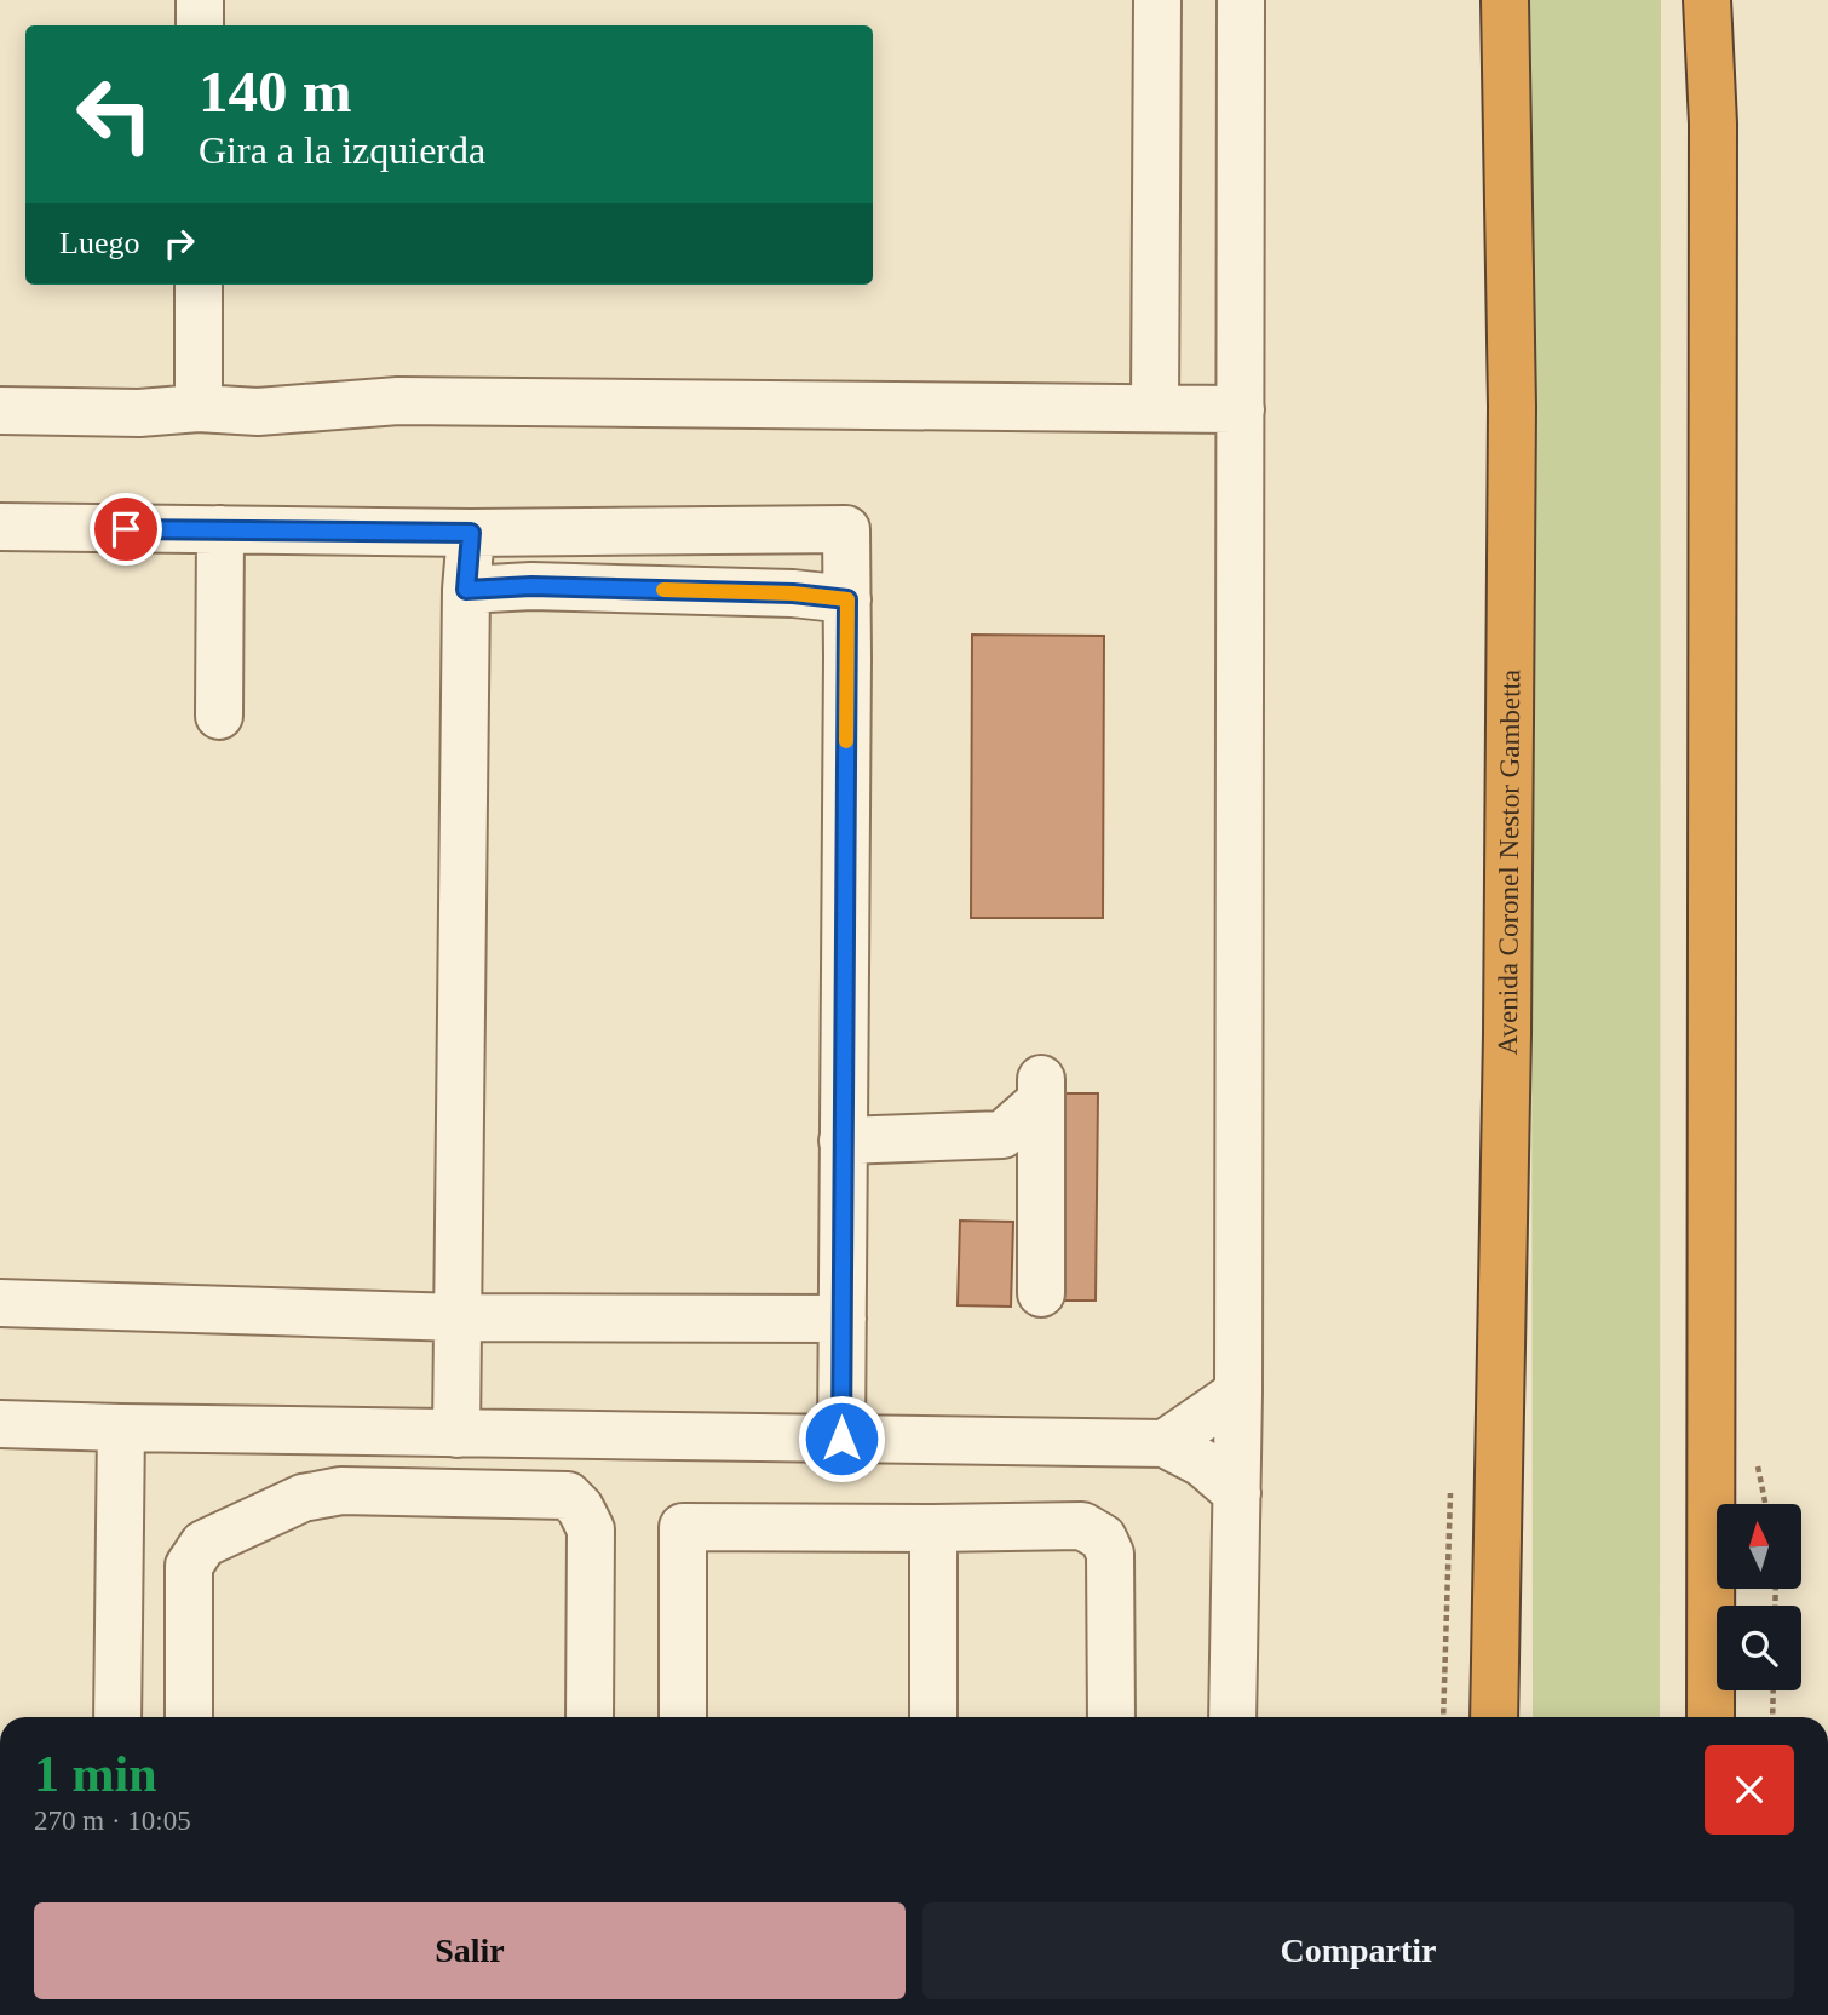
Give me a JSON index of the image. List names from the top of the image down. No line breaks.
{"streets":{"highway":["Avenida Coronel Nestor Gambetta"]},"north":"top","page":{"turn":["140 m","Gira a la izquierda"],"then":"Luego","heading":["1 min","270 m · 10:05"],"buttons":["Salir","Compartir"]}}
